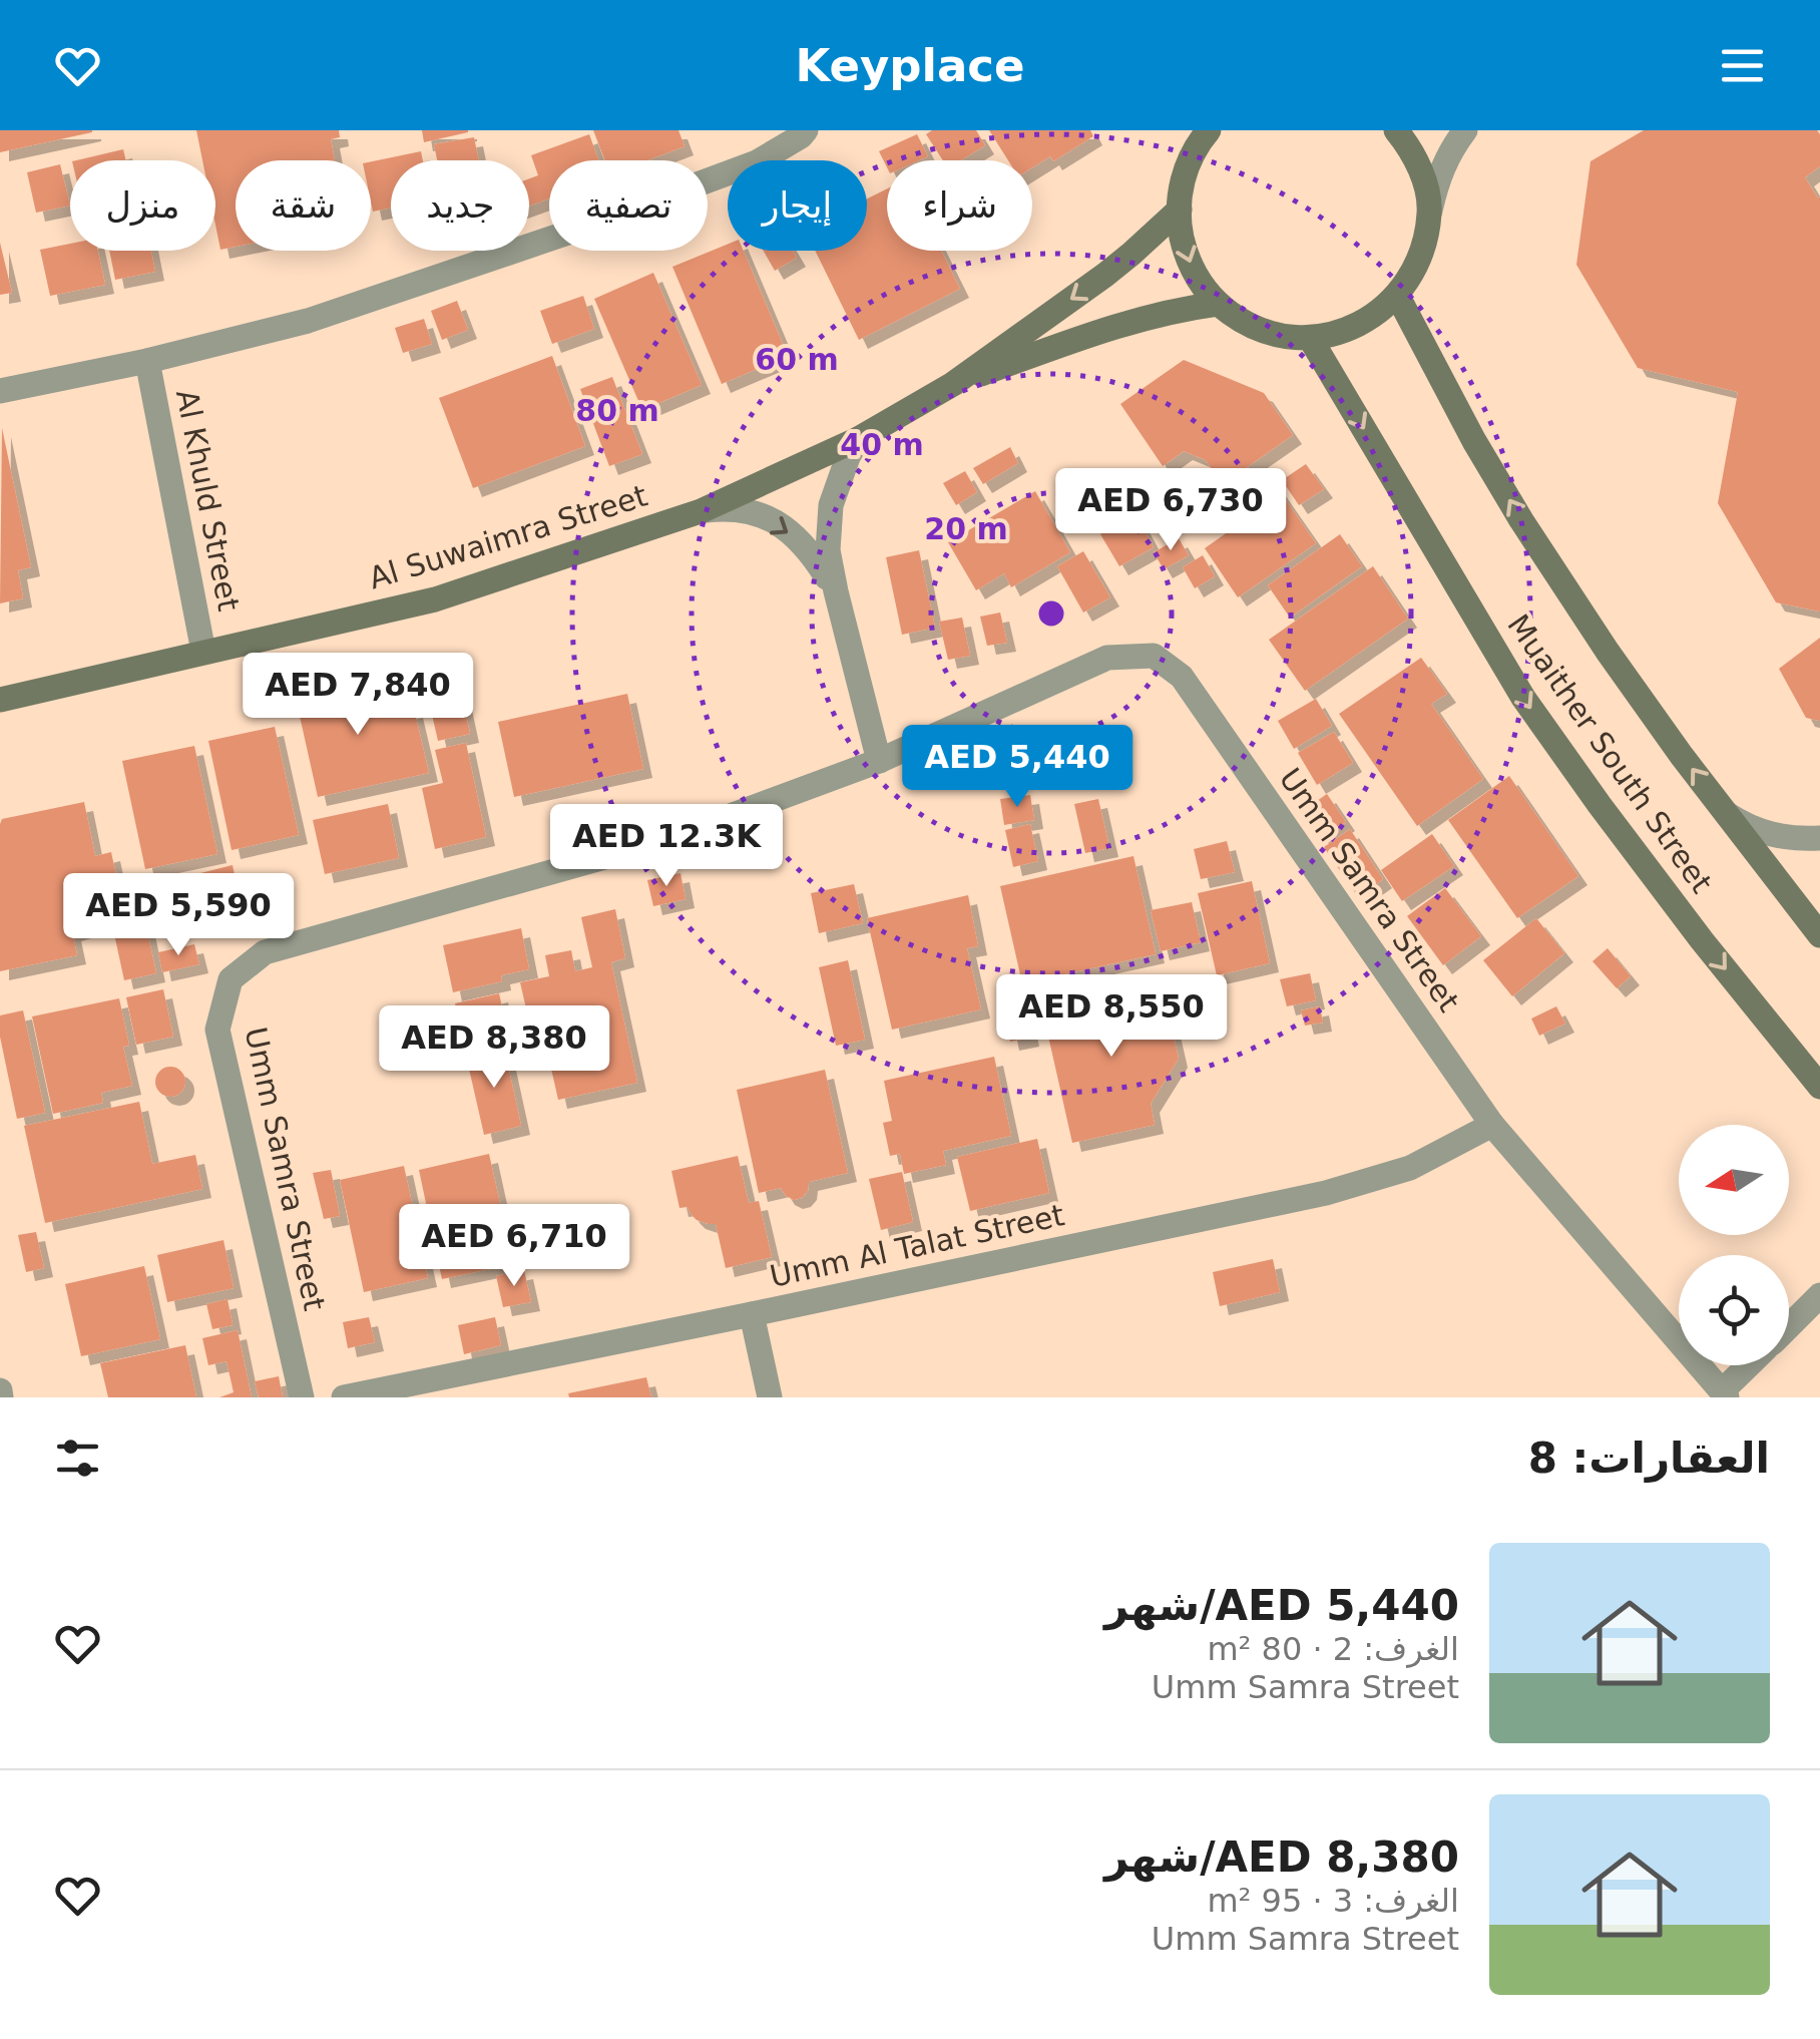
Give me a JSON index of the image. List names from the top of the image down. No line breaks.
{"streets":{"street":["Al Khuld Street","Al Suwaimra Street","Muaither South Street","Umm Samra Street","Umm Al Talat Street"]},"crossings":[["Al Khuld Street","Al Suwaimra Street"],["Umm Samra Street","Umm Al Talat Street"]],"north":"left","page":{"header":"Keyplace","chip":["شراء","إيجار","تصفية","جديد","شقة","منزل"],"price":["AED 6,730","AED 7,840","AED 5,440","AED 12.3K","AED 5,590","AED 8,550","AED 8,380","AED 6,710"],"heading":"العقارات: 8","list":[{"name":"AED 5,440/شهر","note":"الغرف: 2 · 80 m² · Umm Samra Street"},{"name":"AED 8,380/شهر","note":"الغرف: 3 · 95 m² · Umm Samra Street"}]},"rings":["60 m","80 m","40 m","20 m"]}
